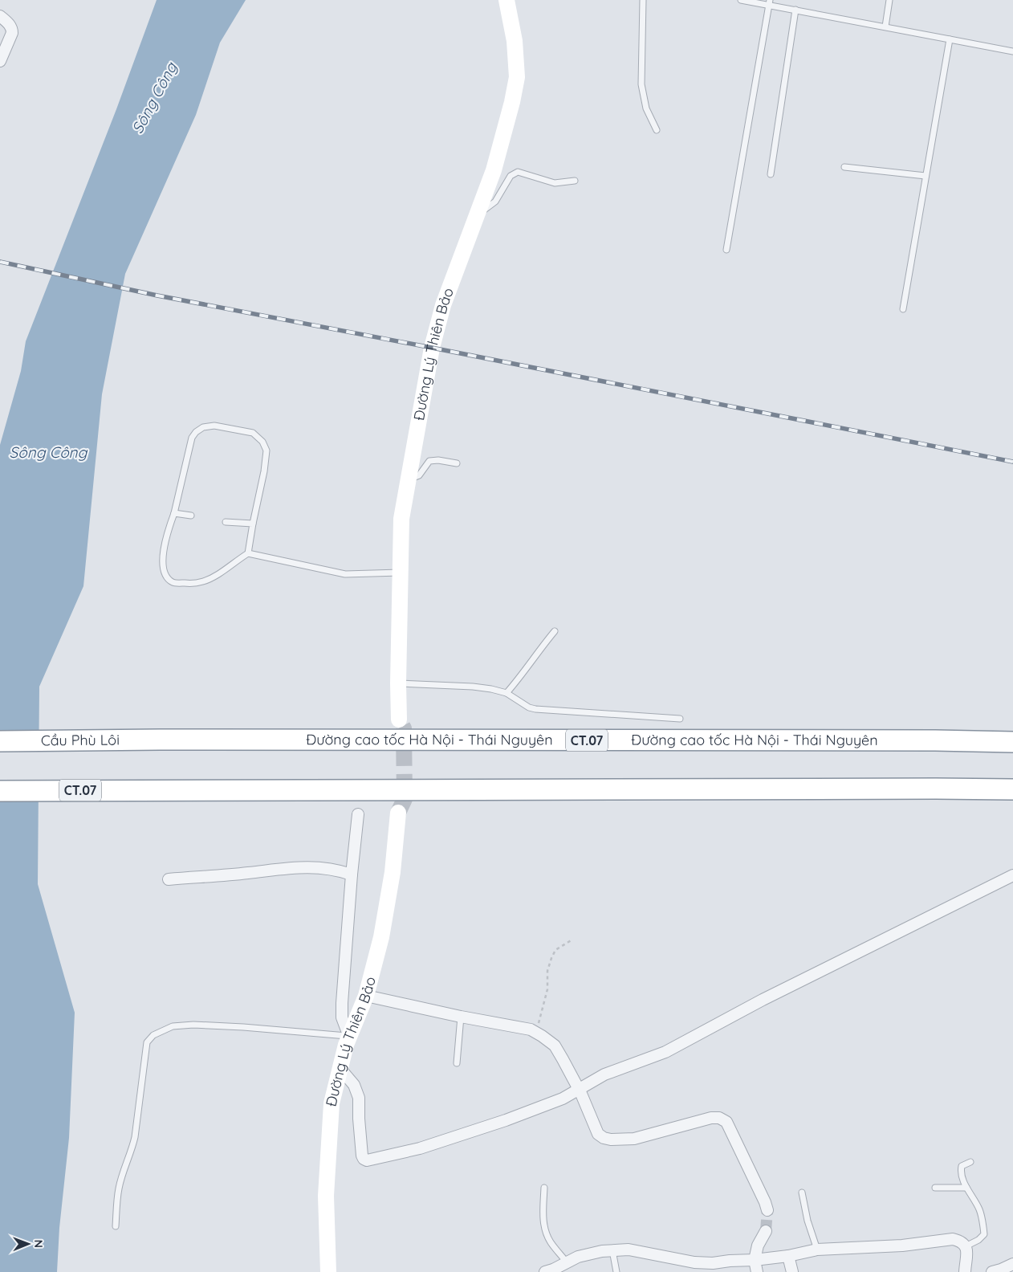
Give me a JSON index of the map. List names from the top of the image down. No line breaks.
{"streets":{"highway":["Cầu Phù Lôi","Đường cao tốc Hà Nội - Thái Nguyên","CT.07"],"main road":["Đường Lý Thiên Bảo"]},"crossings":[["Cầu Phù Lôi","Đường cao tốc Hà Nội - Thái Nguyên"]],"water":["Sông Công"],"north":"right"}
